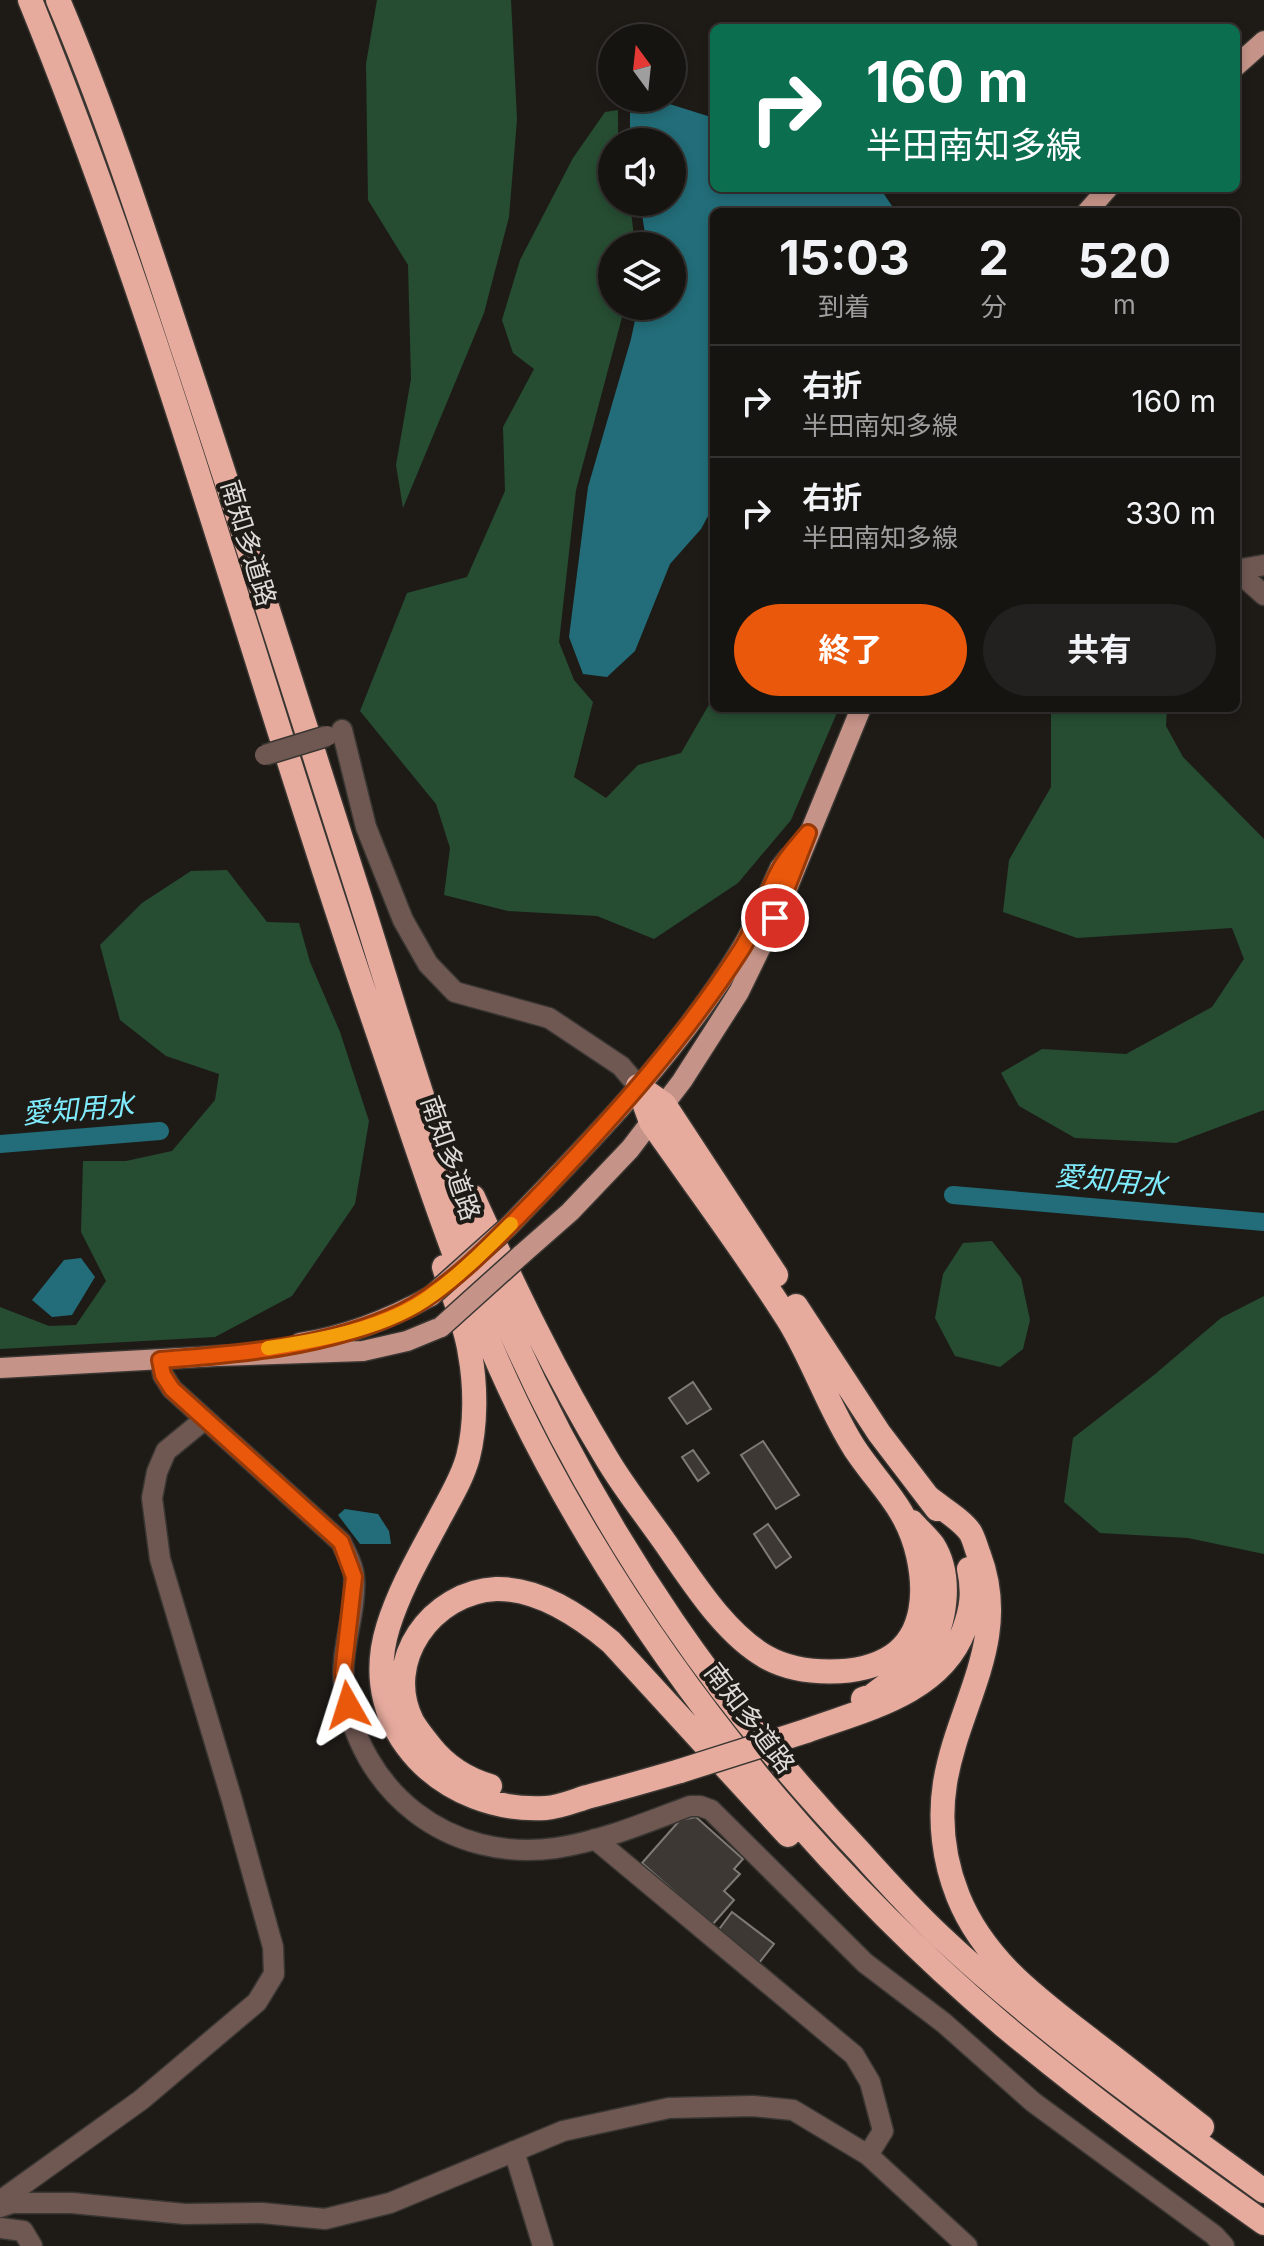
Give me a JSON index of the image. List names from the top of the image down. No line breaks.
{"streets":{"highway":["南知多道路"]},"water":["愛知用水"],"north":"top","page":{"turn":["160 m","半田南知多線"],"eta":["15:03","到着","2","分","520","m"],"list":[{"name":"右折","note":"半田南知多線","value":"160 m"},{"name":"右折","note":"半田南知多線","value":"330 m"}],"buttons":["終了","共有"]}}
